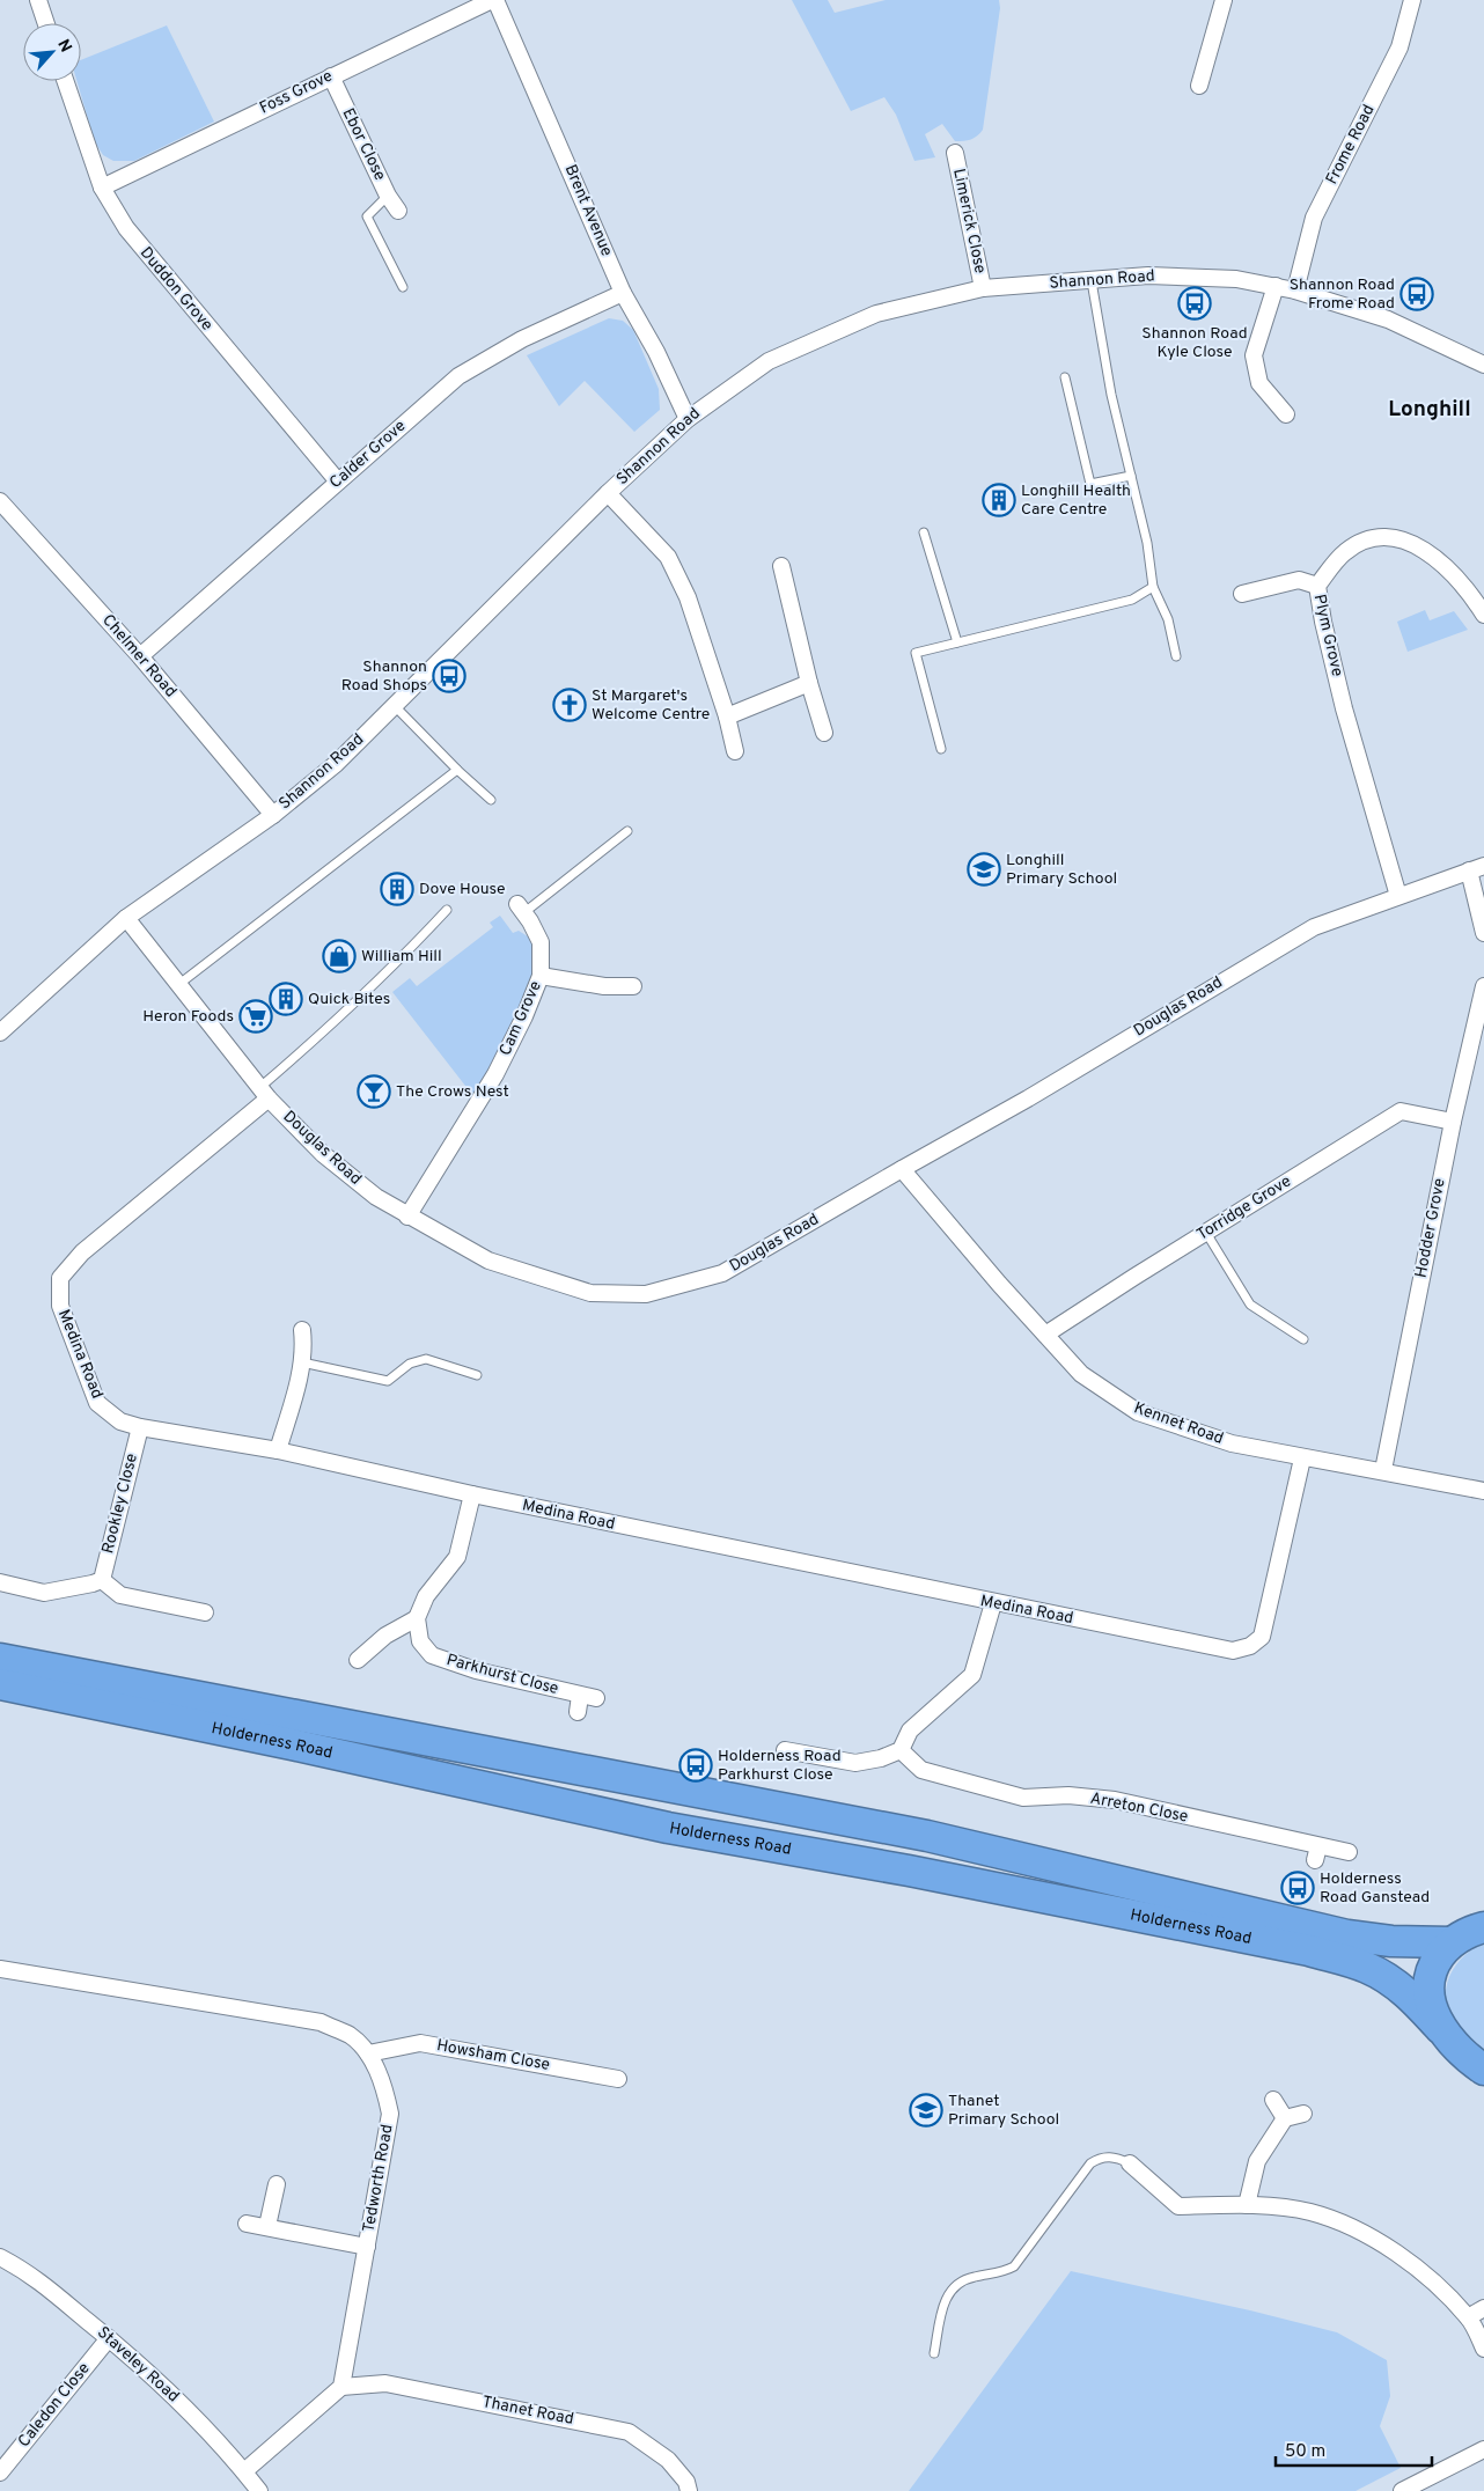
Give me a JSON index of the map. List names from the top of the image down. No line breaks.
{"streets":{"highway":["Holderness Road"],"street":["Foss Grove","Ebor Close","Frome Road","Brent Avenue","Limerick Close","Shannon Road","Duddon Grove","Calder Grove","Plym Grove","Chelmer Road","Douglas Road","Cam Grove","Torridge Grove","Hodder Grove","Medina Road","Kennet Road","Rookley Close","Parkhurst Close","Arreton Close","Howsham Close","Tedworth Road","Staveley Road","Caledon Close","Thanet Road"]},"crossings":[["Foss Grove","Ebor Close"],["Foss Grove","Brent Avenue"],["Foss Grove","Duddon Grove"],["Frome Road","Shannon Road"],["Brent Avenue","Shannon Road"],["Brent Avenue","Calder Grove"],["Limerick Close","Shannon Road"],["Shannon Road","Chelmer Road"],["Shannon Road","Douglas Road"],["Duddon Grove","Calder Grove"],["Calder Grove","Chelmer Road"],["Plym Grove","Douglas Road"],["Douglas Road","Cam Grove"],["Douglas Road","Medina Road"],["Douglas Road","Kennet Road"],["Torridge Grove","Hodder Grove"],["Torridge Grove","Kennet Road"],["Hodder Grove","Kennet Road"],["Medina Road","Kennet Road"],["Medina Road","Rookley Close"],["Howsham Close","Tedworth Road"],["Tedworth Road","Thanet Road"],["Staveley Road","Caledon Close"]],"districts":["Longhill"],"places":{"bus stop":["Shannon Road Frome Road","Shannon Road Kyle Close","Shannon Road Shops","Holderness Road Parkhurst Close","Holderness Road Ganstead"],"building":["Longhill Health Care Centre","Dove House","Quick Bites"],"church":["St Margaret's Welcome Centre"],"school or university":["Longhill Primary School","Thanet Primary School"],"shop":["William Hill"],"supermarket":["Heron Foods"],"bar":["The Crows Nest"]},"scale_bar":"50 m","north":"top right"}
